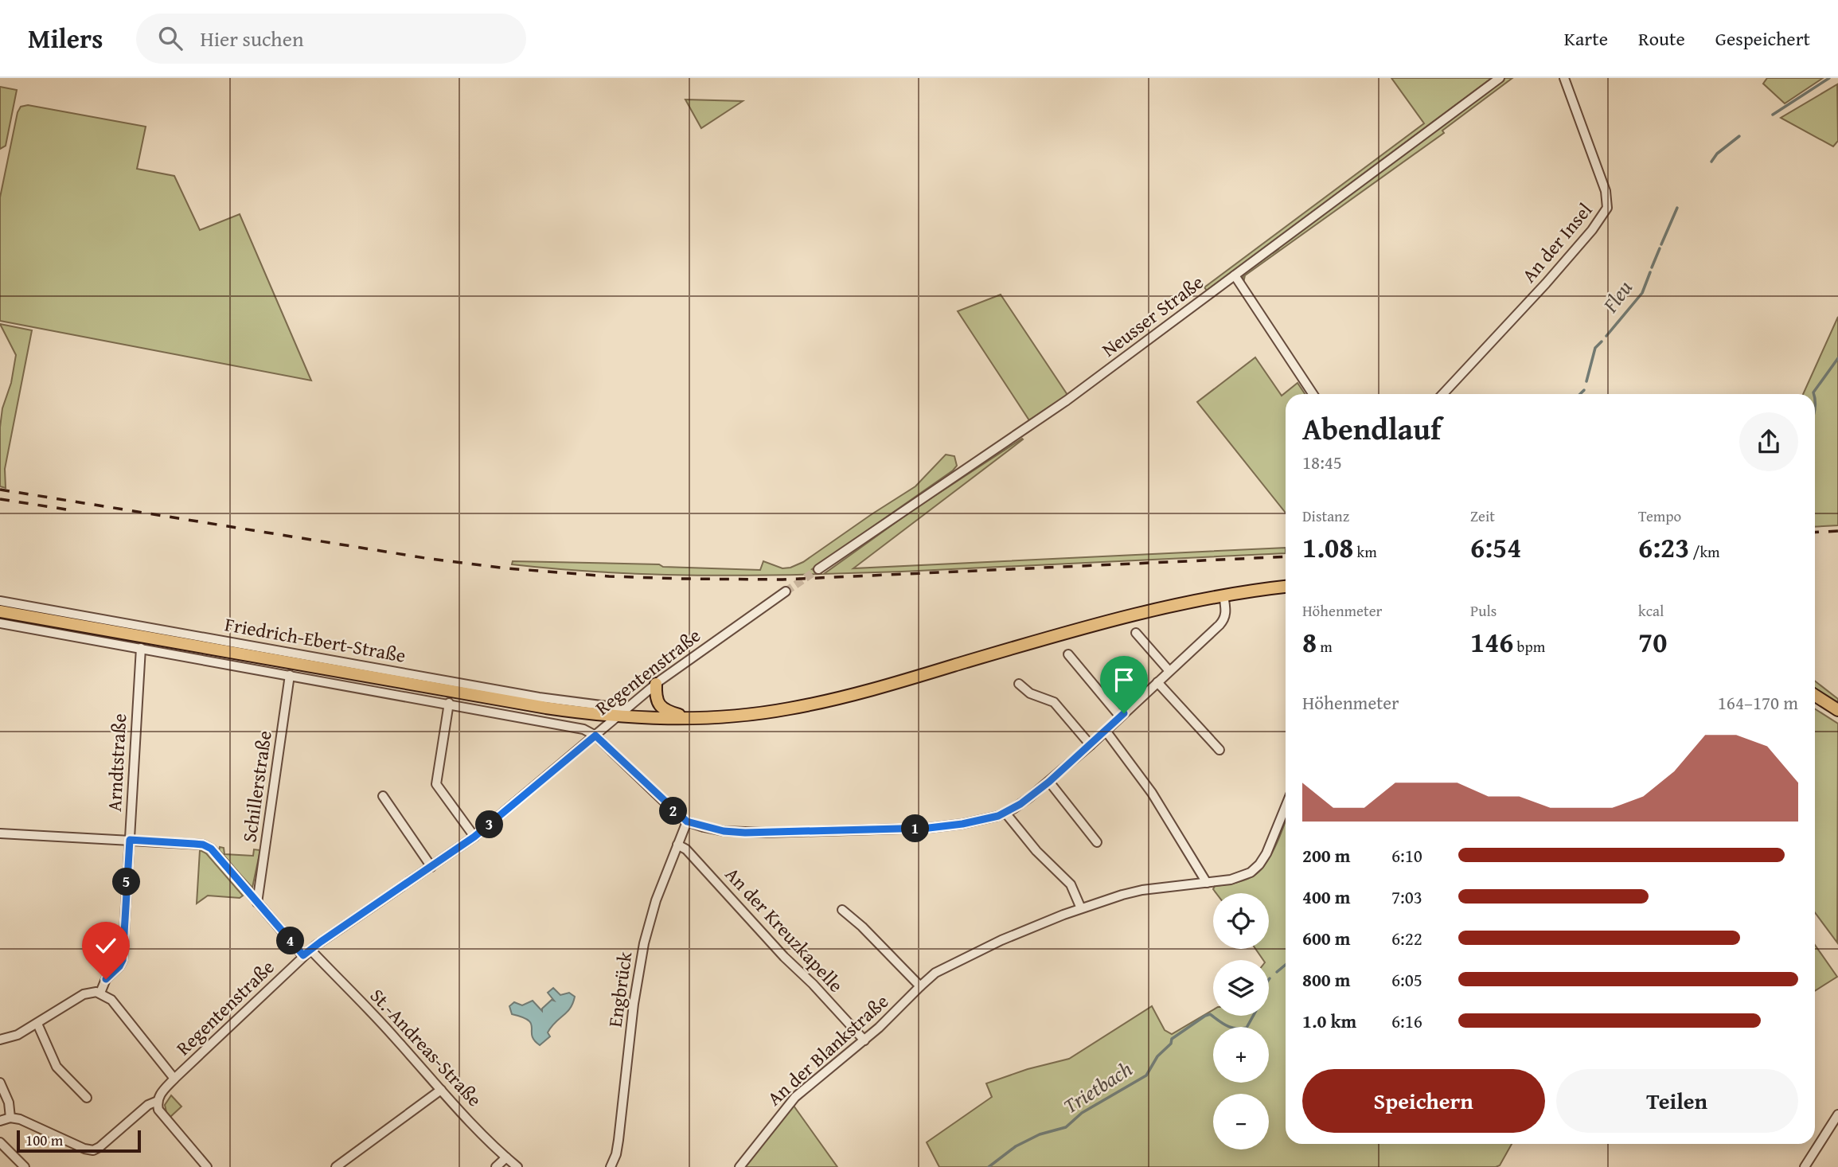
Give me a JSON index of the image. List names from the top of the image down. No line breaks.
{"streets":{"street":["An der Insel","Neusser Straße","Friedrich-Ebert-Straße","Regentenstraße","Arndtstraße","Schillerstraße","An der Kreuzkapelle","Engbrück","St.-Andreas-Straße","An der Blankstraße"]},"crossings":[["Friedrich-Ebert-Straße","Regentenstraße"],["Friedrich-Ebert-Straße","Arndtstraße"],["Friedrich-Ebert-Straße","Schillerstraße"],["Regentenstraße","St.-Andreas-Straße"],["Arndtstraße","St.-Andreas-Straße"],["Schillerstraße","St.-Andreas-Straße"],["An der Kreuzkapelle","Engbrück"],["An der Kreuzkapelle","An der Blankstraße"]],"water":["Fleu","Trietbach"],"scale_bar":"100 m","page":{"header":"Milers","search":"Hier suchen","nav":["Karte","Route","Gespeichert"],"heading":["Abendlauf","18:45"],"stats":[["Distanz","1.08 km"],["Zeit","6:54"],["Tempo","6:23 /km"],["Höhenmeter","8 m"],["Puls","146 bpm"],["kcal","70"]],"chart":["Höhenmeter","164–170 m"],"pins":["2","3","1","5","4"],"list":[{"name":"200 m","note":"6:10"},{"name":"400 m","note":"7:03"},{"name":"600 m","note":"6:22"},{"name":"800 m","note":"6:05"},{"name":"1.0 km","note":"6:16"}],"map_buttons":["+","−"],"buttons":["Speichern","Teilen"],"scale":"100 m"}}
